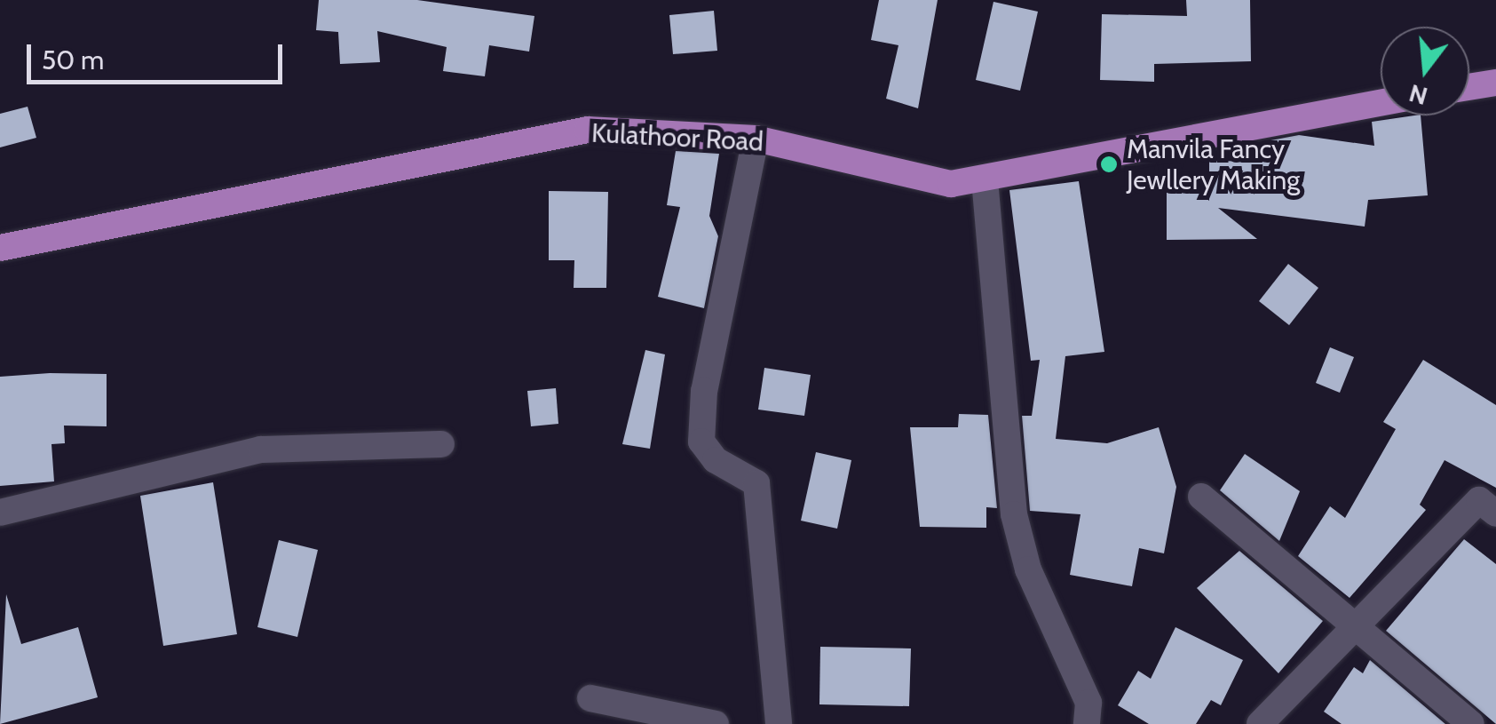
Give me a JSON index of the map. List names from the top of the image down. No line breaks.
{"streets":{"main road":["Kulathoor Road"]},"places":["Manvila Fancy Jewllery Making"],"scale_bar":"50 m","north":"bottom"}
